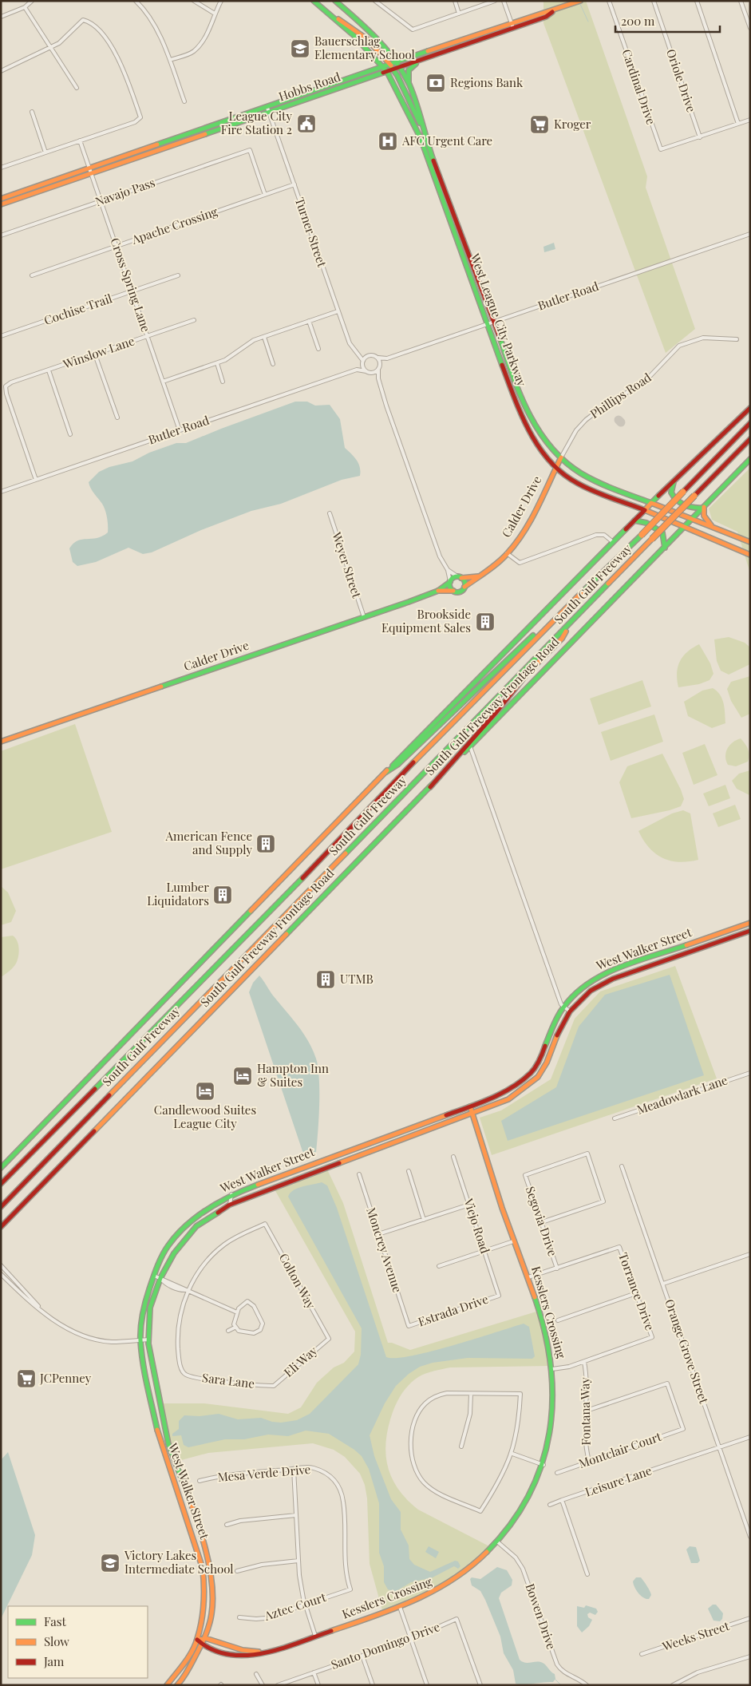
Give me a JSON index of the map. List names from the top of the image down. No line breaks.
{"streets":{"main road":["Hobbs Road","West League City Parkway","Calder Drive","South Gulf Freeway","South Gulf Freeway Frontage Road","West Walker Street","Kesslers Crossing"],"street":["Oriole Drive","Cardinal Drive","Navajo Pass","Apache Crossing","Turner Street","Cross Spring Lane","Butler Road","Cochise Trail","Winslow Lane","Phillips Road","Weyer Street","Meadowlark Lane","Segovia Drive","Viejo Road","Moncrey Avenue","Colton Way","Torrance Drive","Estrada Drive","Orange Grove Street","Eli Way","Sara Lane","Fontana Way","Montclair Court","Mesa Verde Drive","Leisure Lane","Aztec Court","Bowen Drive","Weeks Street","Santo Domingo Drive"]},"crossings":[["Oriole Drive","Cardinal Drive"],["Hobbs Road","Turner Street"],["Hobbs Road","Cross Spring Lane"],["Hobbs Road","West League City Parkway"],["Navajo Pass","Apache Crossing"],["Navajo Pass","Cross Spring Lane"],["Apache Crossing","Turner Street"],["Apache Crossing","Cross Spring Lane"],["Turner Street","Butler Road"],["Cross Spring Lane","Butler Road"],["Cross Spring Lane","Cochise Trail"],["Cross Spring Lane","Winslow Lane"],["Butler Road","West League City Parkway"],["Butler Road","Winslow Lane"],["West League City Parkway","Phillips Road"],["West League City Parkway","Calder Drive"],["West League City Parkway","South Gulf Freeway Frontage Road"],["Phillips Road","Calder Drive"],["Calder Drive","Weyer Street"],["West Walker Street","Kesslers Crossing"],["Segovia Drive","Torrance Drive"],["Viejo Road","Estrada Drive"],["Moncrey Avenue","Estrada Drive"],["Colton Way","Eli Way"],["Colton Way","Sara Lane"],["Torrance Drive","Fontana Way"],["Kesslers Crossing","Bowen Drive"],["Orange Grove Street","Leisure Lane"],["Eli Way","Sara Lane"],["Fontana Way","Montclair Court"],["Mesa Verde Drive","Aztec Court"]],"places":{"school or university":["Bauerschlag Elementary School","Victory Lakes Intermediate School"],"bank":["Regions Bank"],"public building":["League City Fire Station 2"],"supermarket":["Kroger","JCPenney"],"hospital":["AFC Urgent Care"],"building":["Brookside Equipment Sales","American Fence and Supply","Lumber Liquidators","UTMB"],"hotel":["Hampton Inn & Suites","Candlewood Suites League City"]},"legend":["Fast","Slow","Jam"],"scale_bar":"200 m"}
